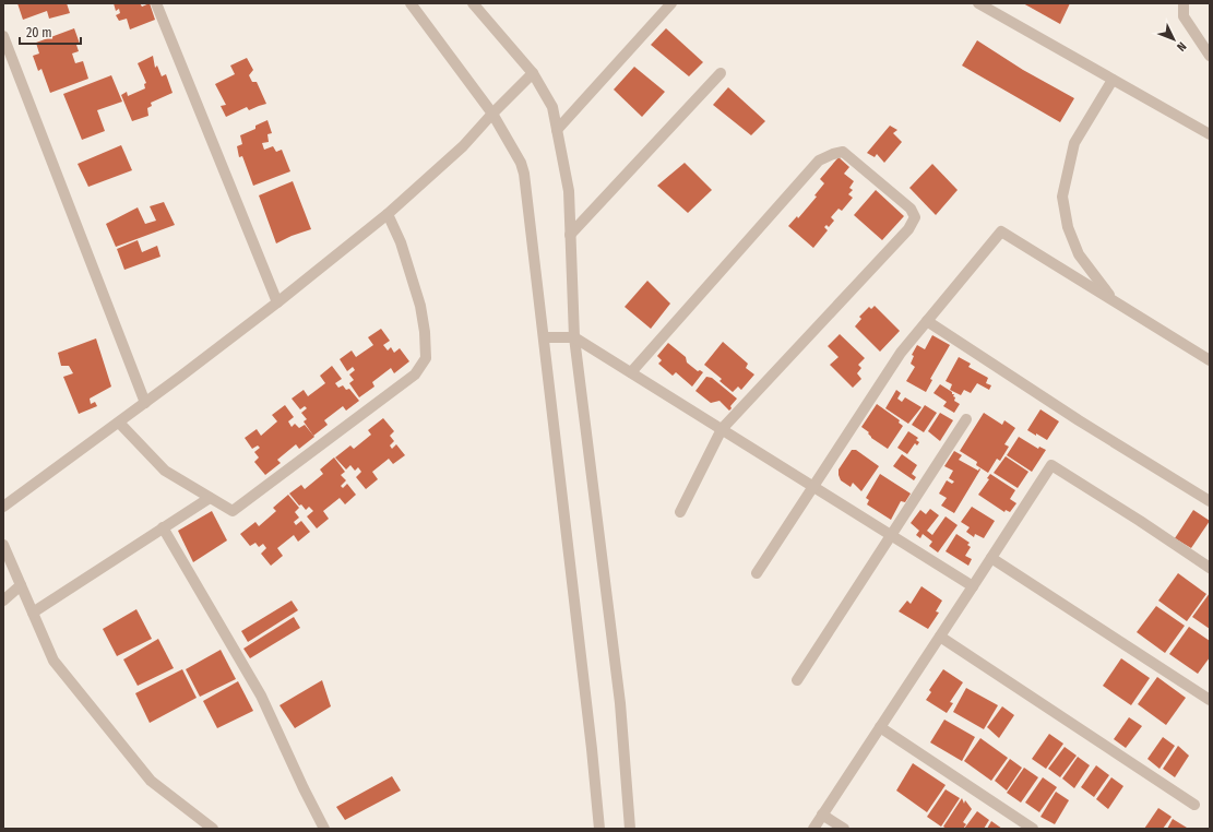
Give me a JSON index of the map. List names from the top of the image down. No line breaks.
{"scale_bar":"20 m","north":"bottom right"}
